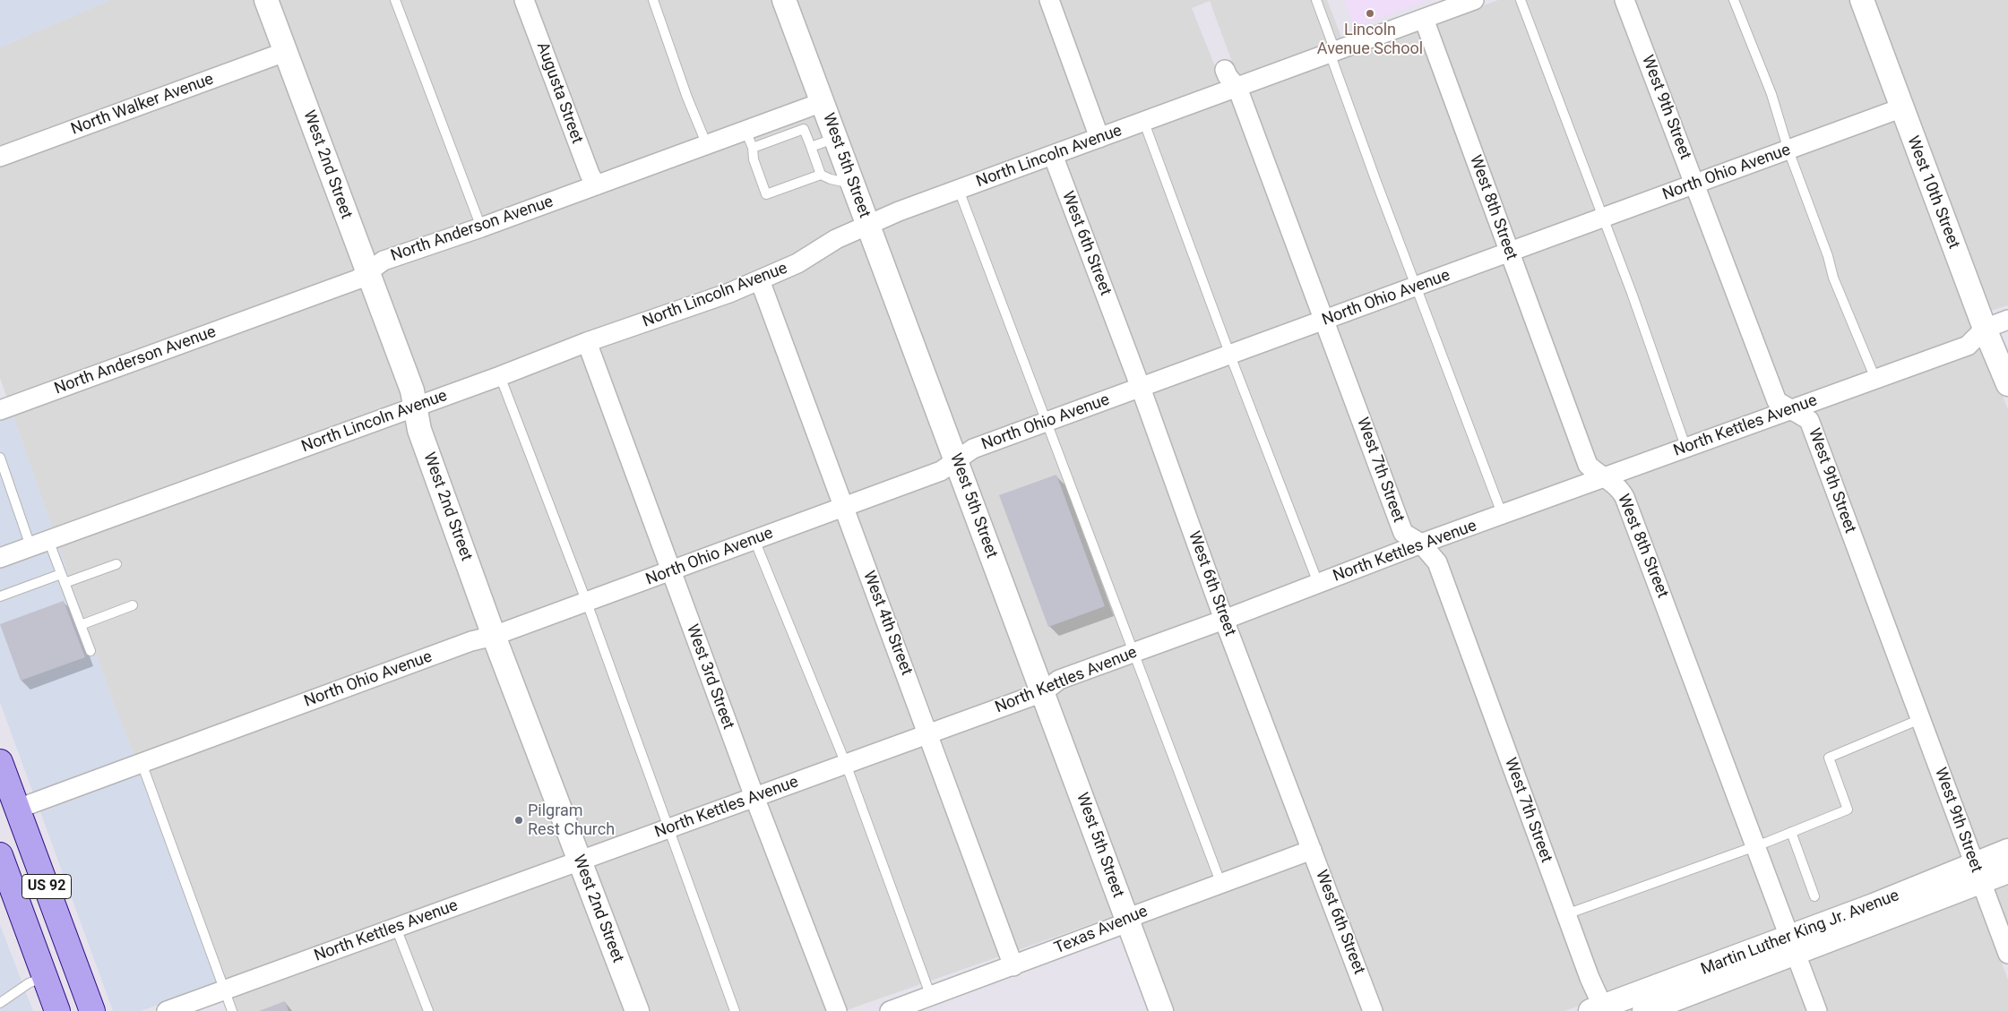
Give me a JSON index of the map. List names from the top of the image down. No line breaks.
{"streets":{"main road":["US 92"],"street":["Augusta Street","North Walker Avenue","West 9th Street","North Lincoln Avenue","West 2nd Street","West 5th Street","North Ohio Avenue","West 10th Street","West 8th Street","North Anderson Avenue","West 6th Street","North Kettles Avenue","West 7th Street","West 4th Street","West 3rd Street","Texas Avenue","Martin Luther King Jr. Avenue"]},"crossings":[["Augusta Street","North Anderson Avenue"],["North Walker Avenue","West 2nd Street"],["West 9th Street","North Ohio Avenue"],["West 9th Street","North Kettles Avenue"],["West 9th Street","Martin Luther King Jr. Avenue"],["North Lincoln Avenue","West 2nd Street"],["North Lincoln Avenue","West 5th Street"],["North Lincoln Avenue","West 8th Street"],["North Lincoln Avenue","West 6th Street"],["North Lincoln Avenue","West 7th Street"],["North Lincoln Avenue","West 4th Street"],["North Lincoln Avenue","West 3rd Street"],["West 2nd Street","North Ohio Avenue"],["West 2nd Street","North Anderson Avenue"],["West 2nd Street","North Kettles Avenue"],["West 5th Street","North Ohio Avenue"],["West 5th Street","North Anderson Avenue"],["West 5th Street","North Kettles Avenue"],["West 5th Street","Texas Avenue"],["North Ohio Avenue","West 10th Street"],["North Ohio Avenue","West 8th Street"],["North Ohio Avenue","West 6th Street"],["North Ohio Avenue","West 7th Street"],["North Ohio Avenue","West 4th Street"],["North Ohio Avenue","West 3rd Street"],["North Ohio Avenue","US 92"],["West 10th Street","North Kettles Avenue"],["West 8th Street","North Kettles Avenue"],["West 8th Street","Martin Luther King Jr. Avenue"],["West 6th Street","North Kettles Avenue"],["West 6th Street","Texas Avenue"],["North Kettles Avenue","West 7th Street"],["North Kettles Avenue","West 4th Street"],["North Kettles Avenue","West 3rd Street"],["West 7th Street","Martin Luther King Jr. Avenue"],["West 4th Street","Texas Avenue"]],"places":["Lincoln Avenue School","Pilgram Rest Church"]}
